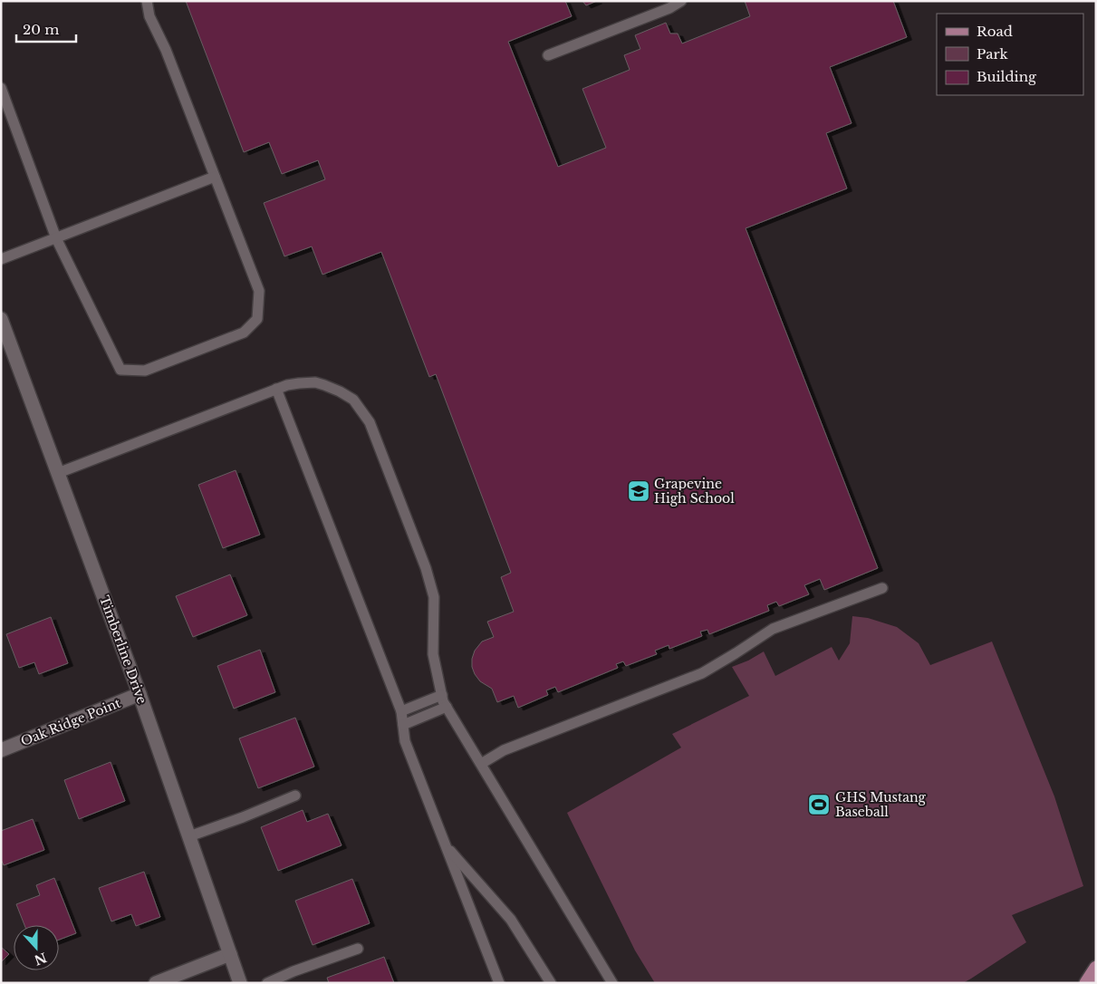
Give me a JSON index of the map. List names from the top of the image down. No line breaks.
{"streets":{"street":["Timberline Drive","Oak Ridge Point"]},"crossings":[["Timberline Drive","Oak Ridge Point"]],"places":{"school or university":["Grapevine High School"],"sports":["GHS Mustang Baseball"]},"legend":["Road","Park","Building"],"scale_bar":"20 m","north":"bottom"}
